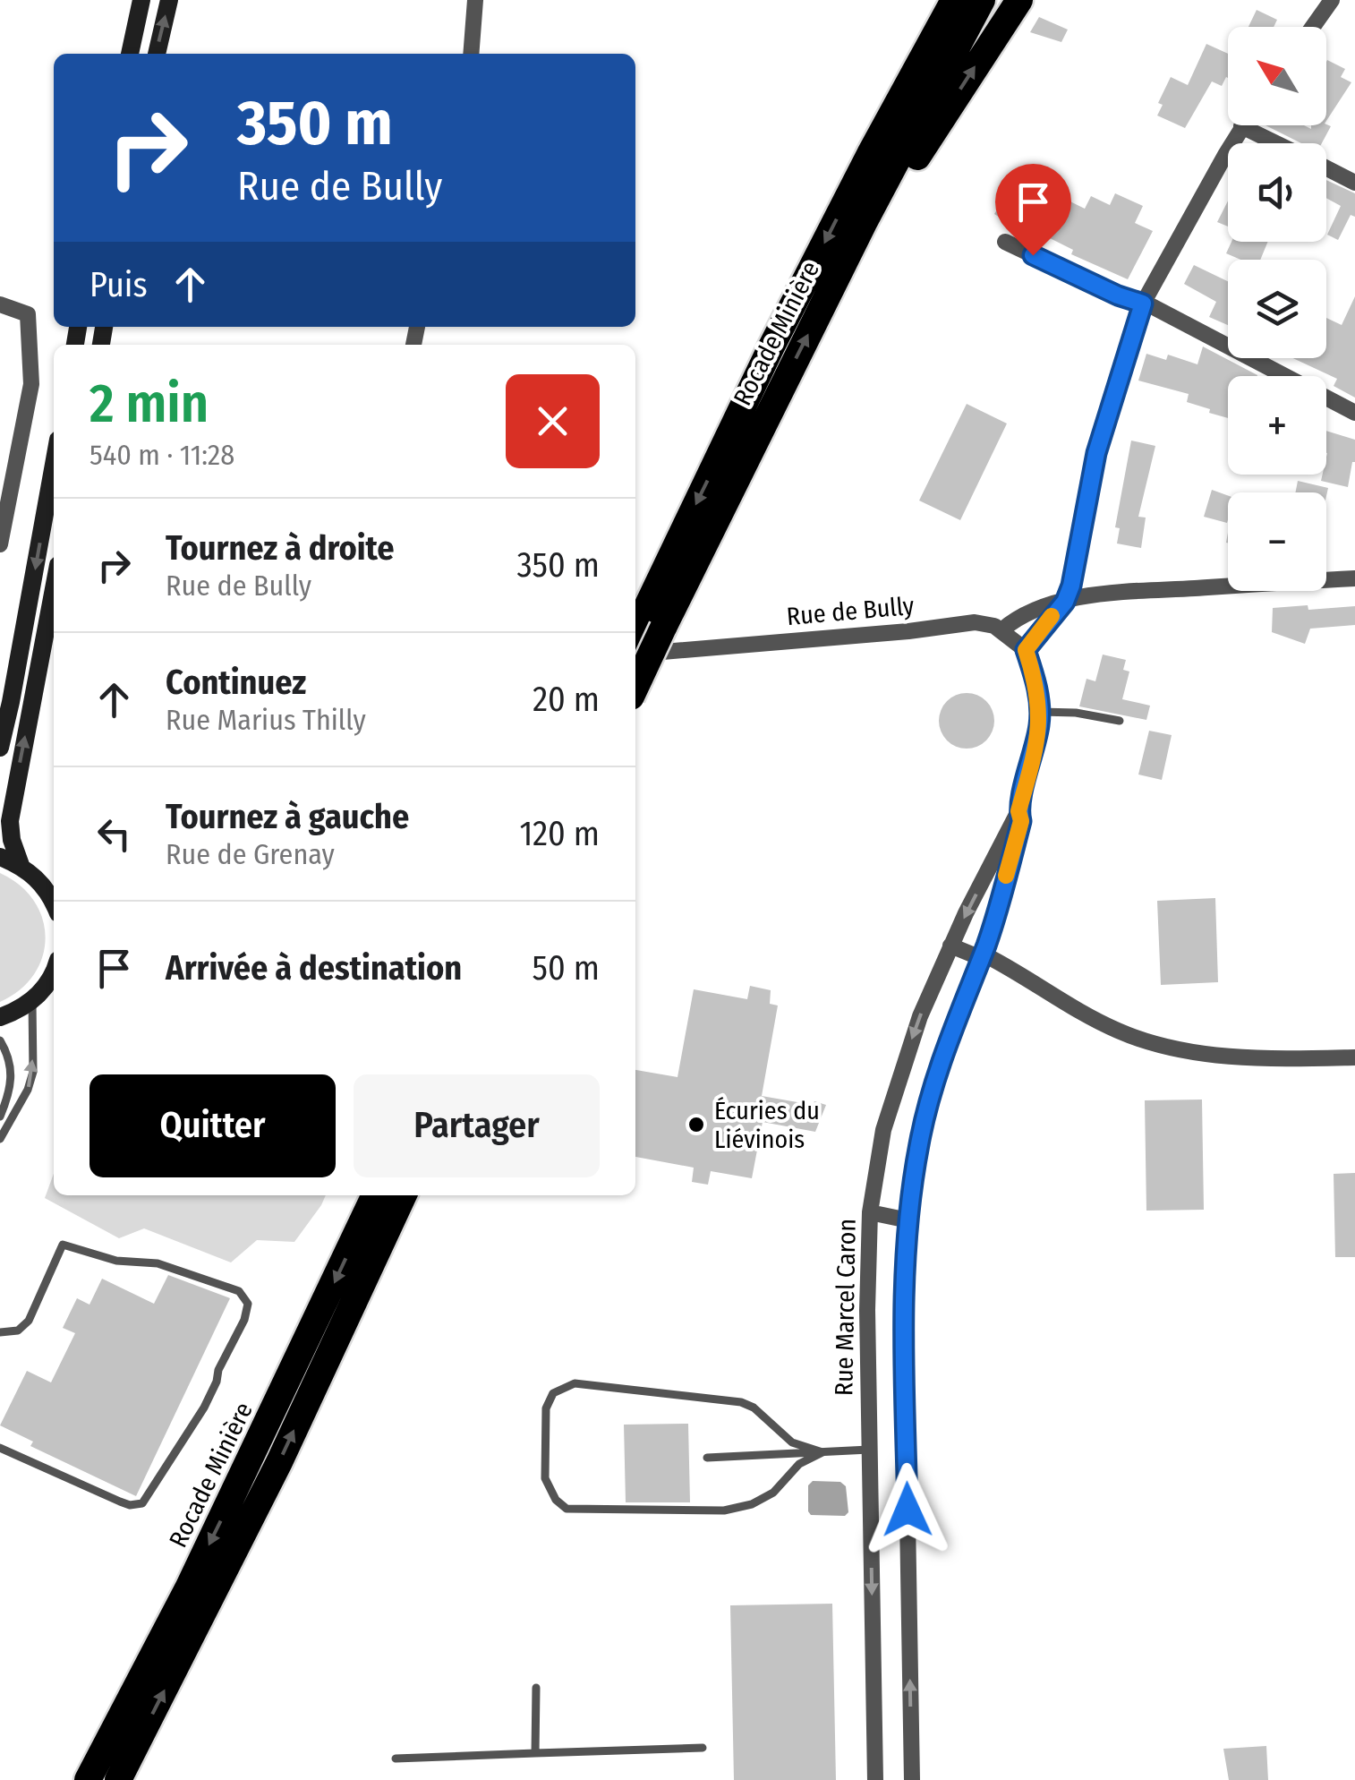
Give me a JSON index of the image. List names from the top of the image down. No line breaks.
{"streets":{"highway":["Rocade Minière"],"street":["Rue de Bully","Rue Marcel Caron"]},"places":["Écuries du Liévinois"],"north":"top left","page":{"map_buttons":["+","−"],"turn":["350 m","Rue de Bully"],"then":"Puis","heading":["2 min","540 m · 11:28"],"list":[{"name":"Tournez à droite","note":"Rue de Bully","value":"350 m"},{"name":"Continuez","note":"Rue Marius Thilly","value":"20 m"},{"name":"Tournez à gauche","note":"Rue de Grenay","value":"120 m"},{"name":"Arrivée à destination","value":"50 m"}],"buttons":["Quitter","Partager"]}}
